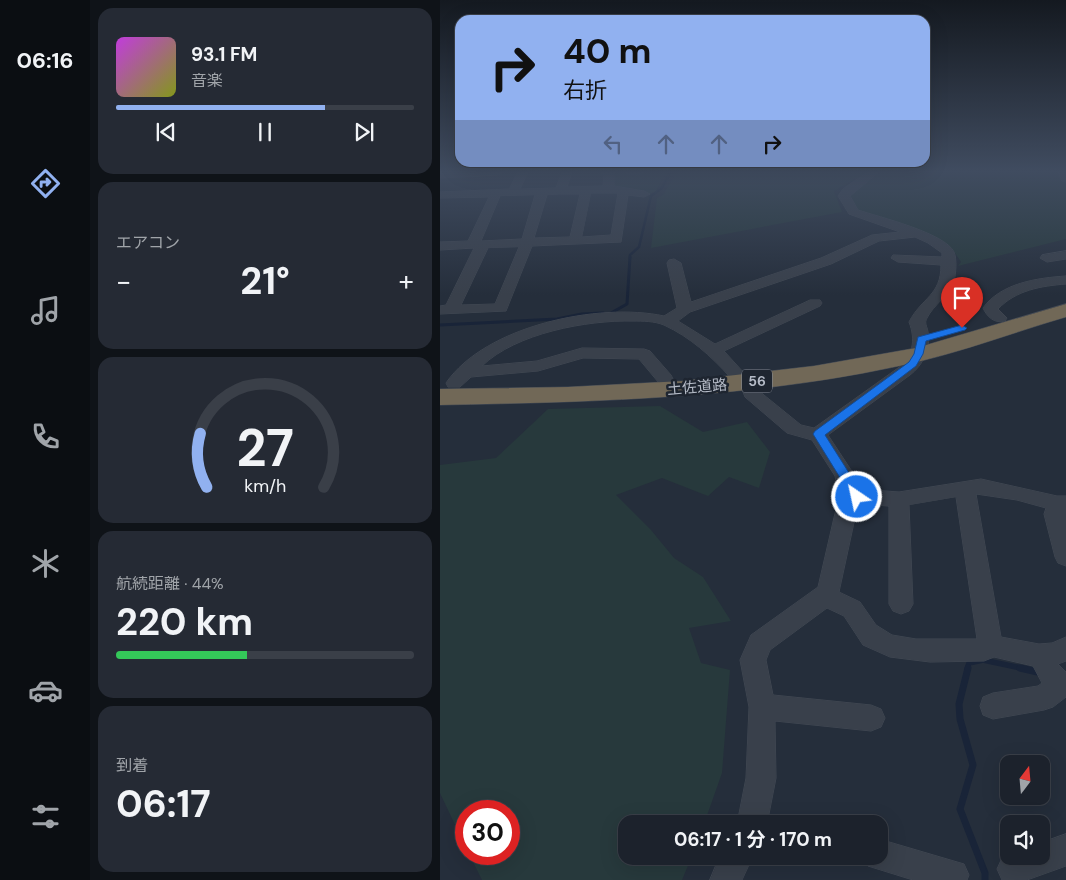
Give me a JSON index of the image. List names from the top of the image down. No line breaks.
{"streets":{"highway":["56","土佐道路"]},"north":"top","page":{"tabs":"06:16","turn":["40 m","右折"],"song":["93.1 FM","音楽"],"tile":["エアコン",["航続距離 · 44%","220 km"],["到着","06:17"]],"heat":["−","21°","+"],"limit":"30","trip":"06:17 · 1 分 · 170 m","gauge":["27","km/h"]}}
